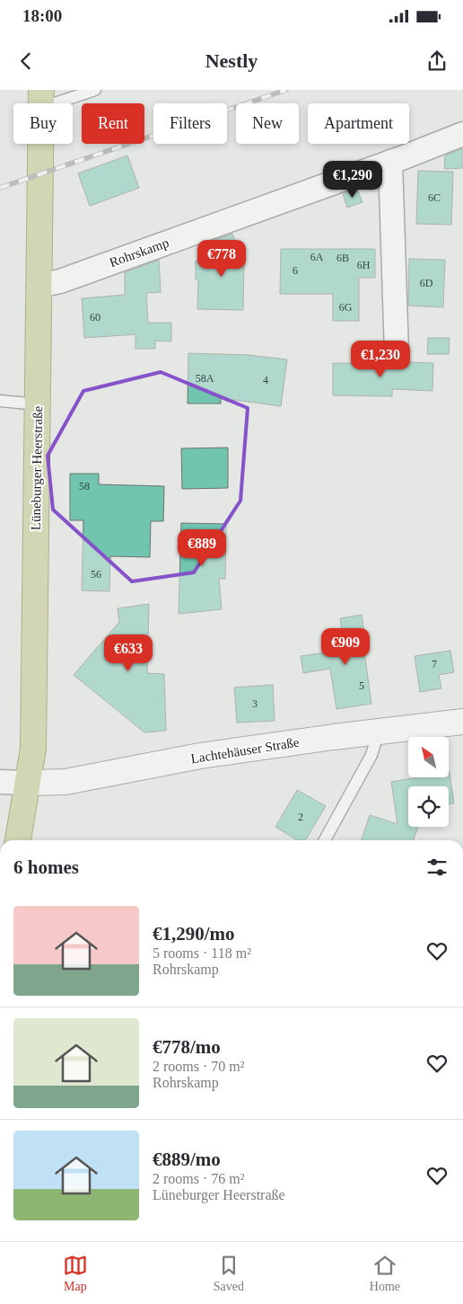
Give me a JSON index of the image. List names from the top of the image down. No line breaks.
{"streets":{"main road":["Lüneburger Heerstraße"],"street":["Rohrskamp","Lachtehäuser Straße"]},"crossings":[["Rohrskamp","Lüneburger Heerstraße"],["Lüneburger Heerstraße","Lachtehäuser Straße"]],"house_numbers":["6C","6A","6B","6H","6","6D","6G","60","58A","4","58","56","7","5","3","2"],"north":"top left","page":{"status":"18:00","header":"Nestly","chip":["Buy","Rent","Filters","New","Apartment"],"price":["€1,290","€778","€1,230","€889","€909","€633"],"heading":"6 homes","list":[{"name":"€1,290/mo","note":"5 rooms · 118 m² · Rohrskamp"},{"name":"€778/mo","note":"2 rooms · 70 m² · Rohrskamp"},{"name":"€889/mo","note":"2 rooms · 76 m² · Lüneburger Heerstraße"}],"tabs":["Map","Saved","Home"]}}
